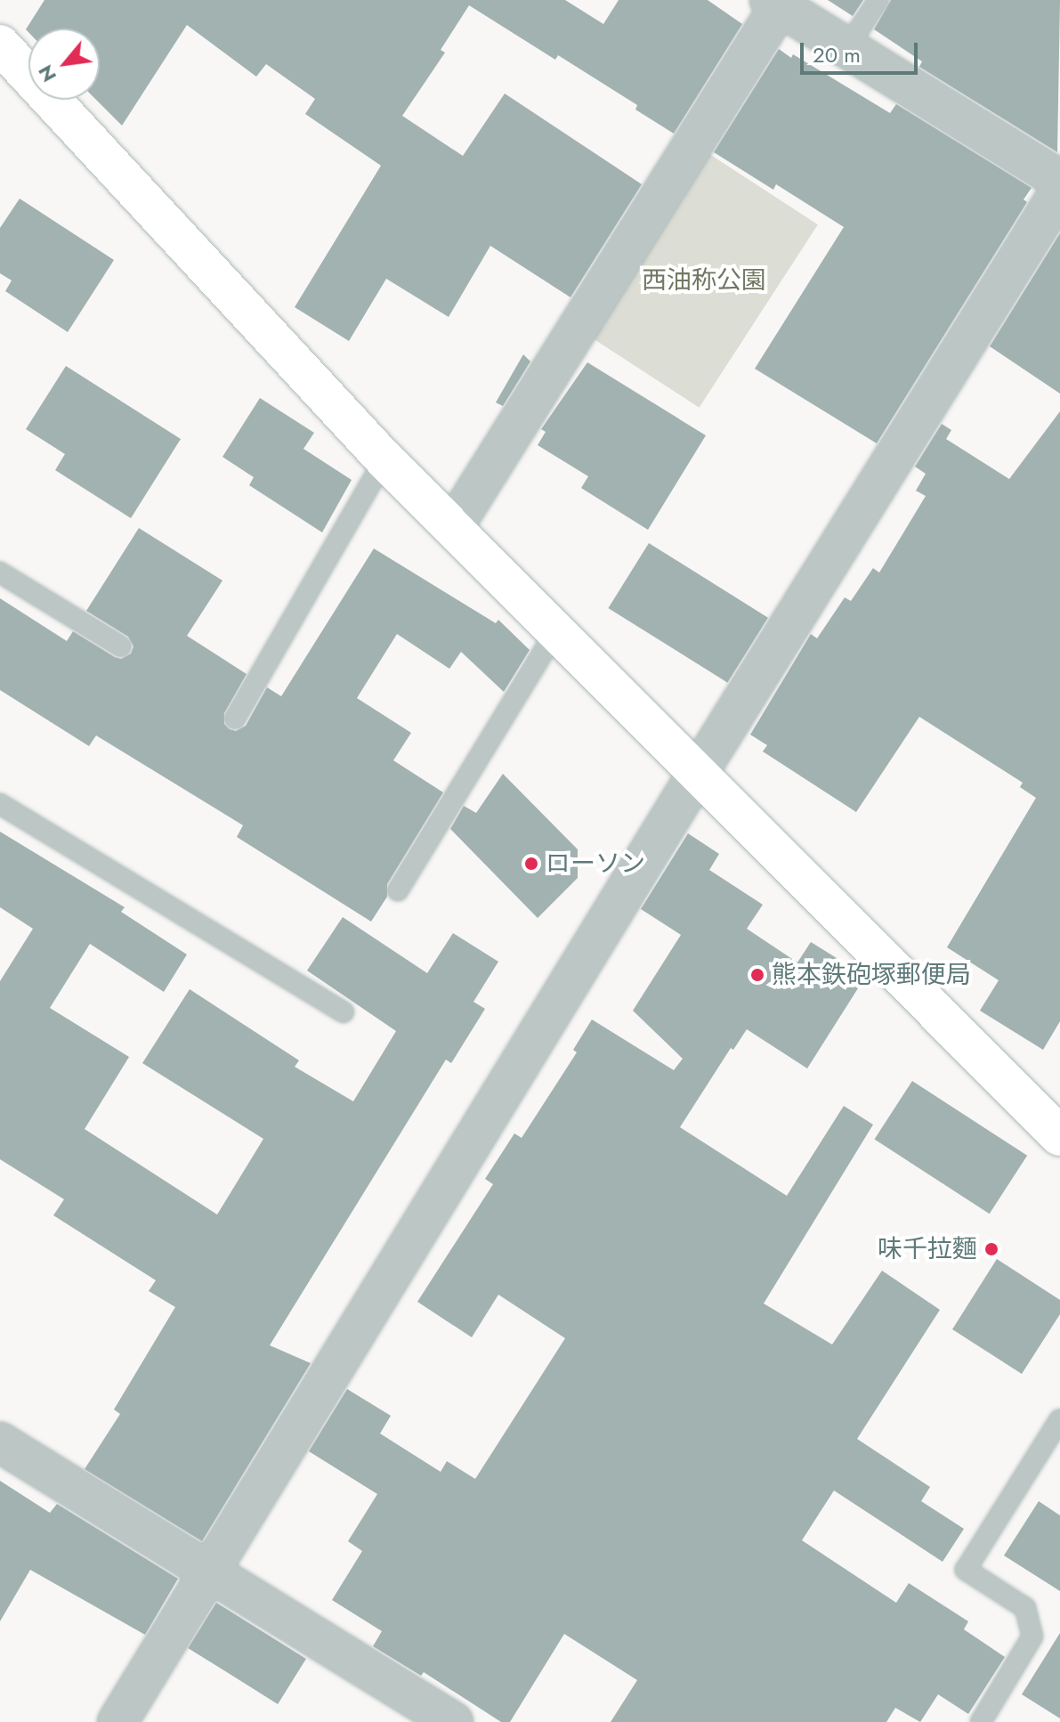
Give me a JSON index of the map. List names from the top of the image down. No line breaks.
{"parks":["西油称公園"],"places":["ローソン","熊本鉄砲塚郵便局","味千拉麵"],"scale_bar":"20 m","north":"bottom left"}
